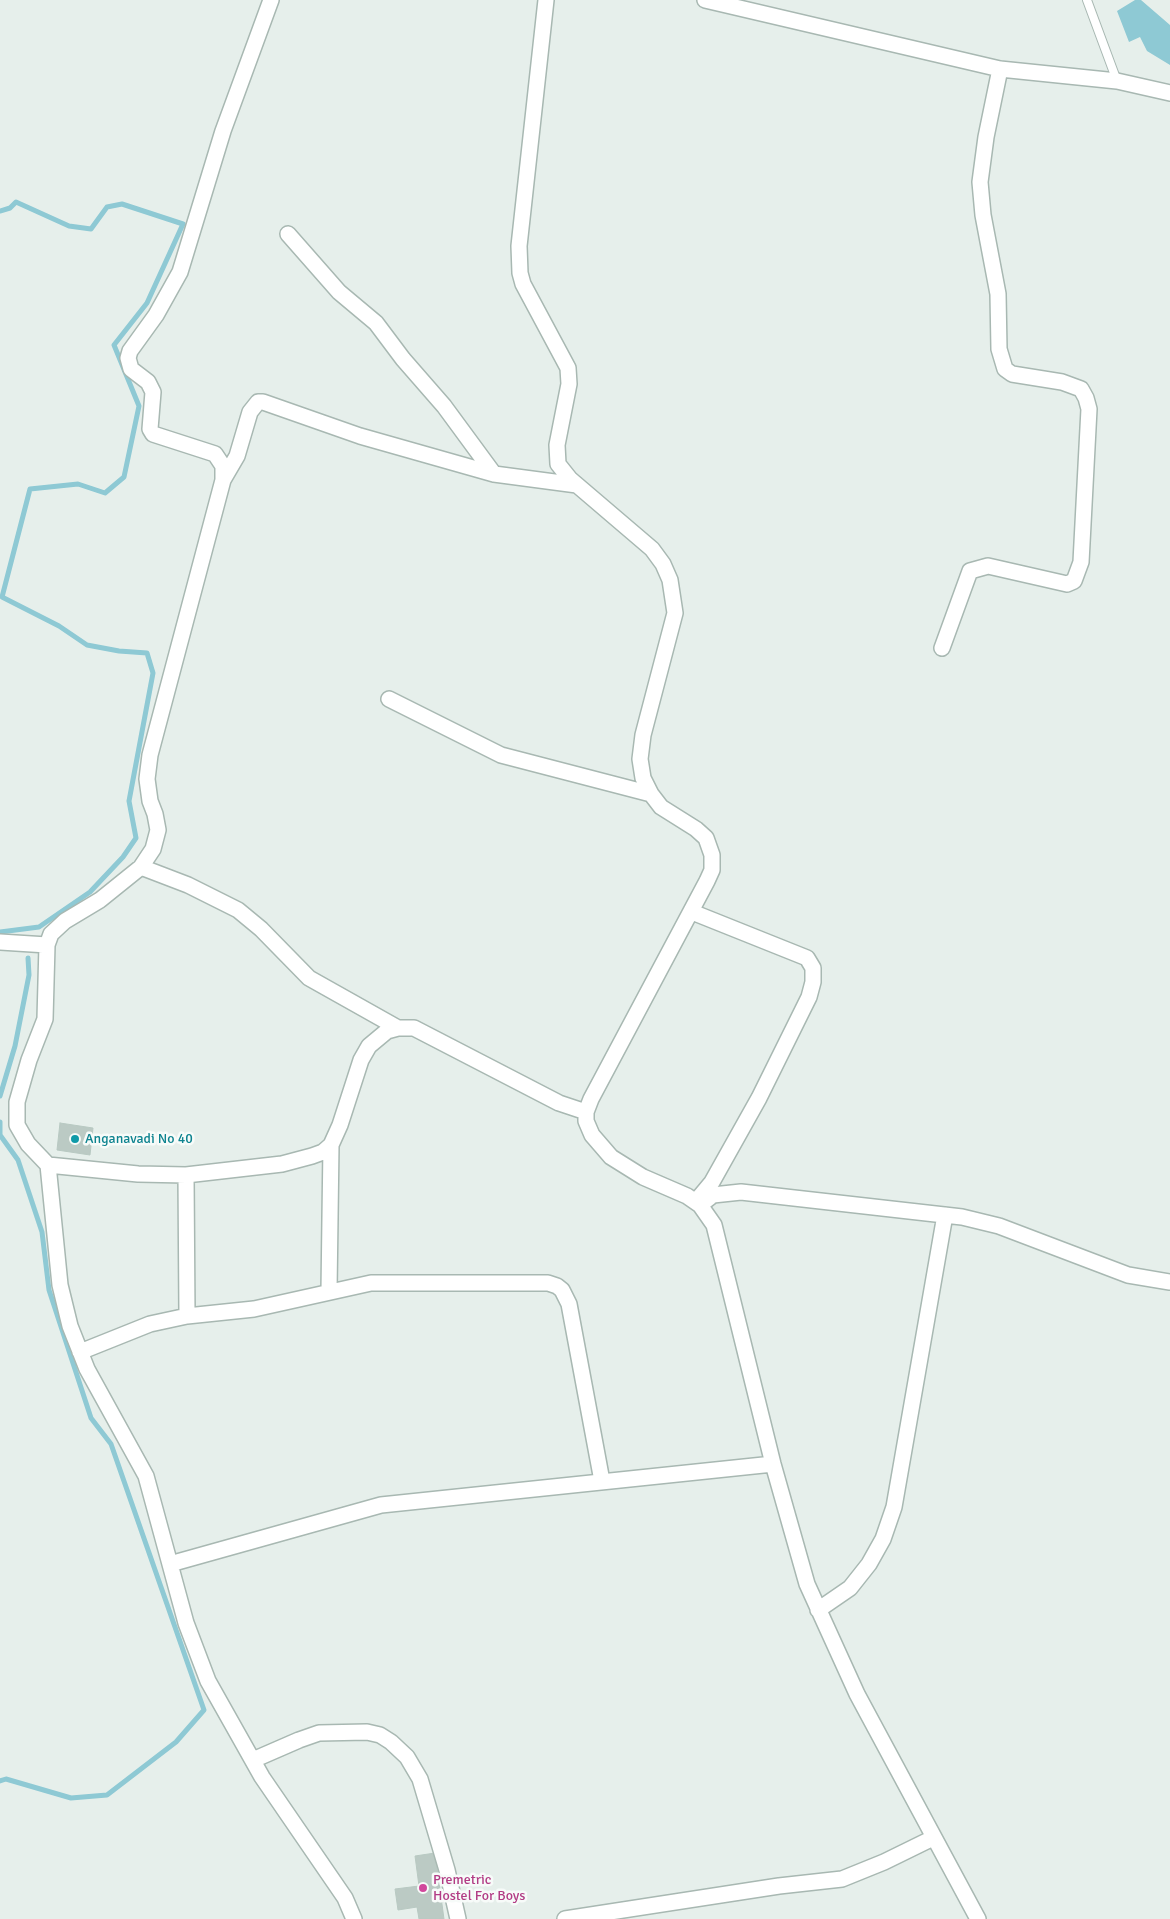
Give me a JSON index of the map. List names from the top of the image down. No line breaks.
{"places":["Anganavadi No 40","Premetric Hostel For Boys"]}
